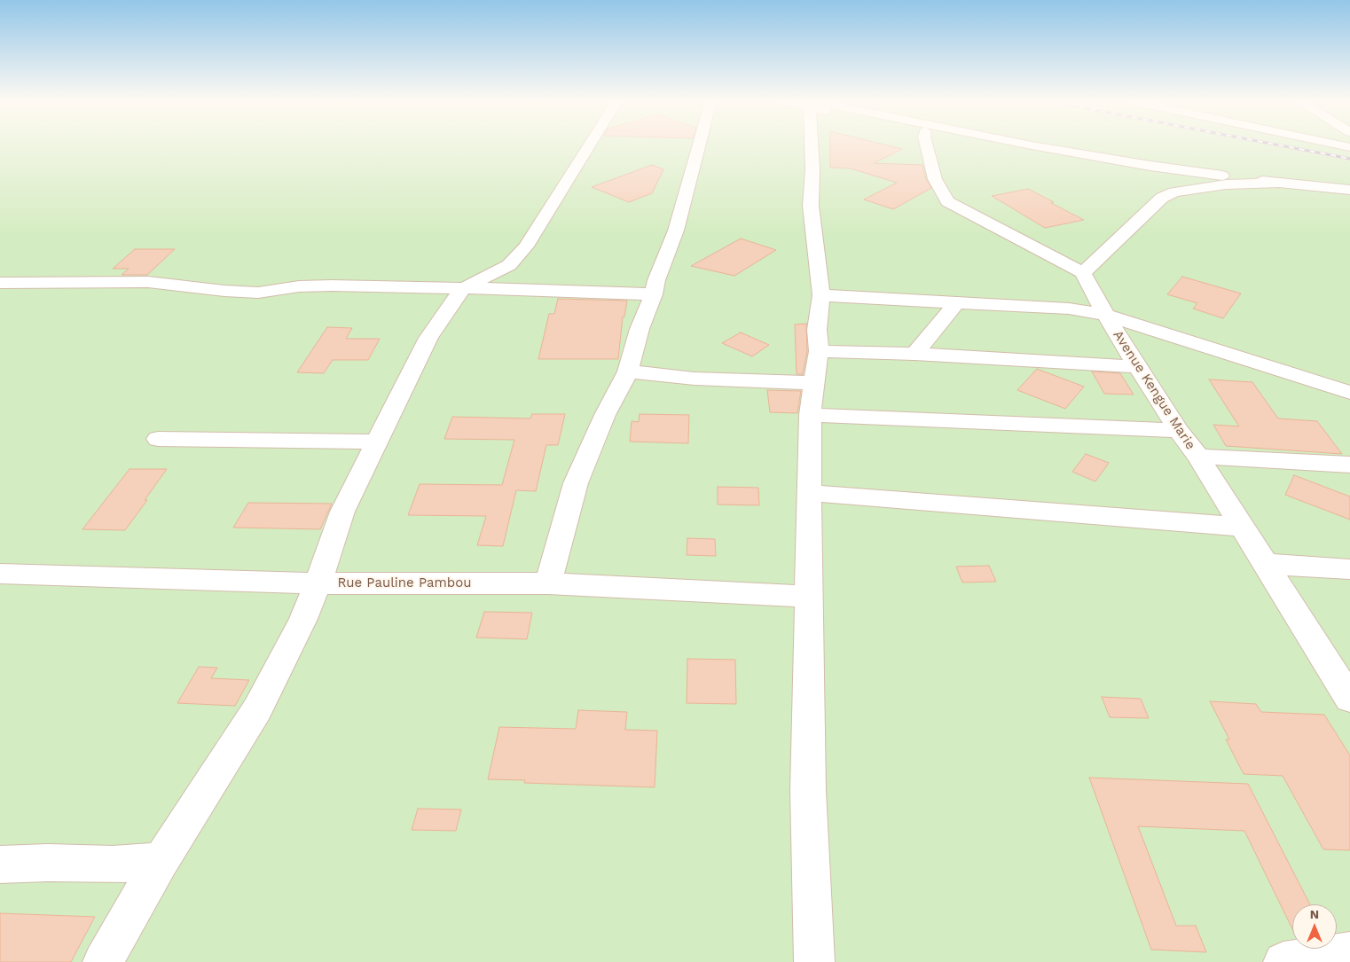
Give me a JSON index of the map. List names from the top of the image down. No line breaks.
{"streets":{"street":["Avenue Kengue Marie","Rue Pauline Pambou"]},"north":"top"}
